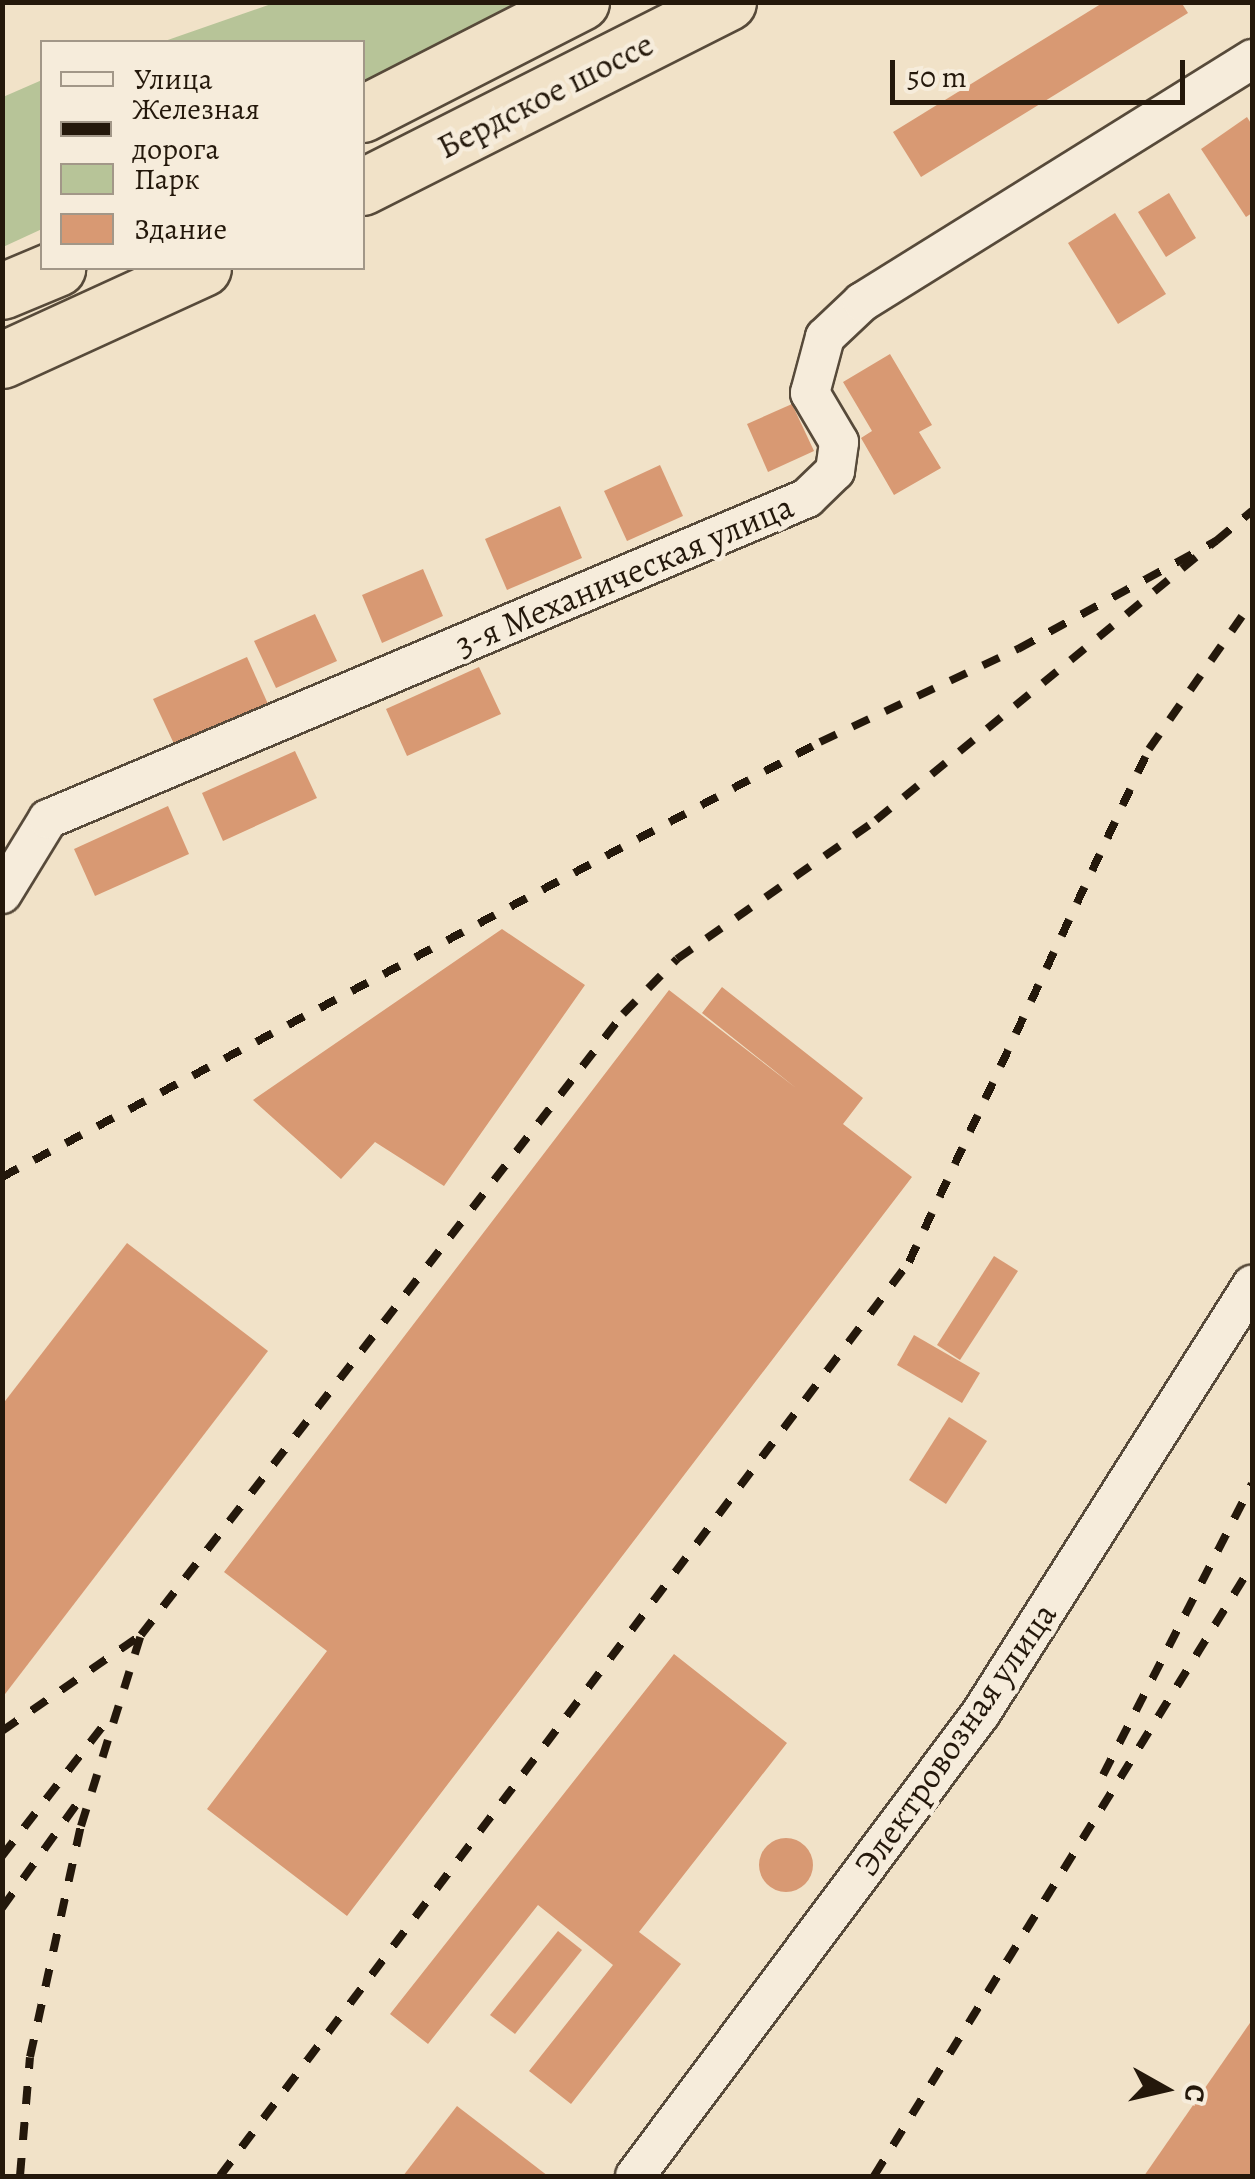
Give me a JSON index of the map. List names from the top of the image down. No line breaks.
{"streets":{"highway":["Бердское шоссе"],"street":["3-я Механическая улица","Электровозная улица"]},"legend":["Улица","Железная дорога","Парк","Здание"],"scale_bar":"50 m","north":"right"}
